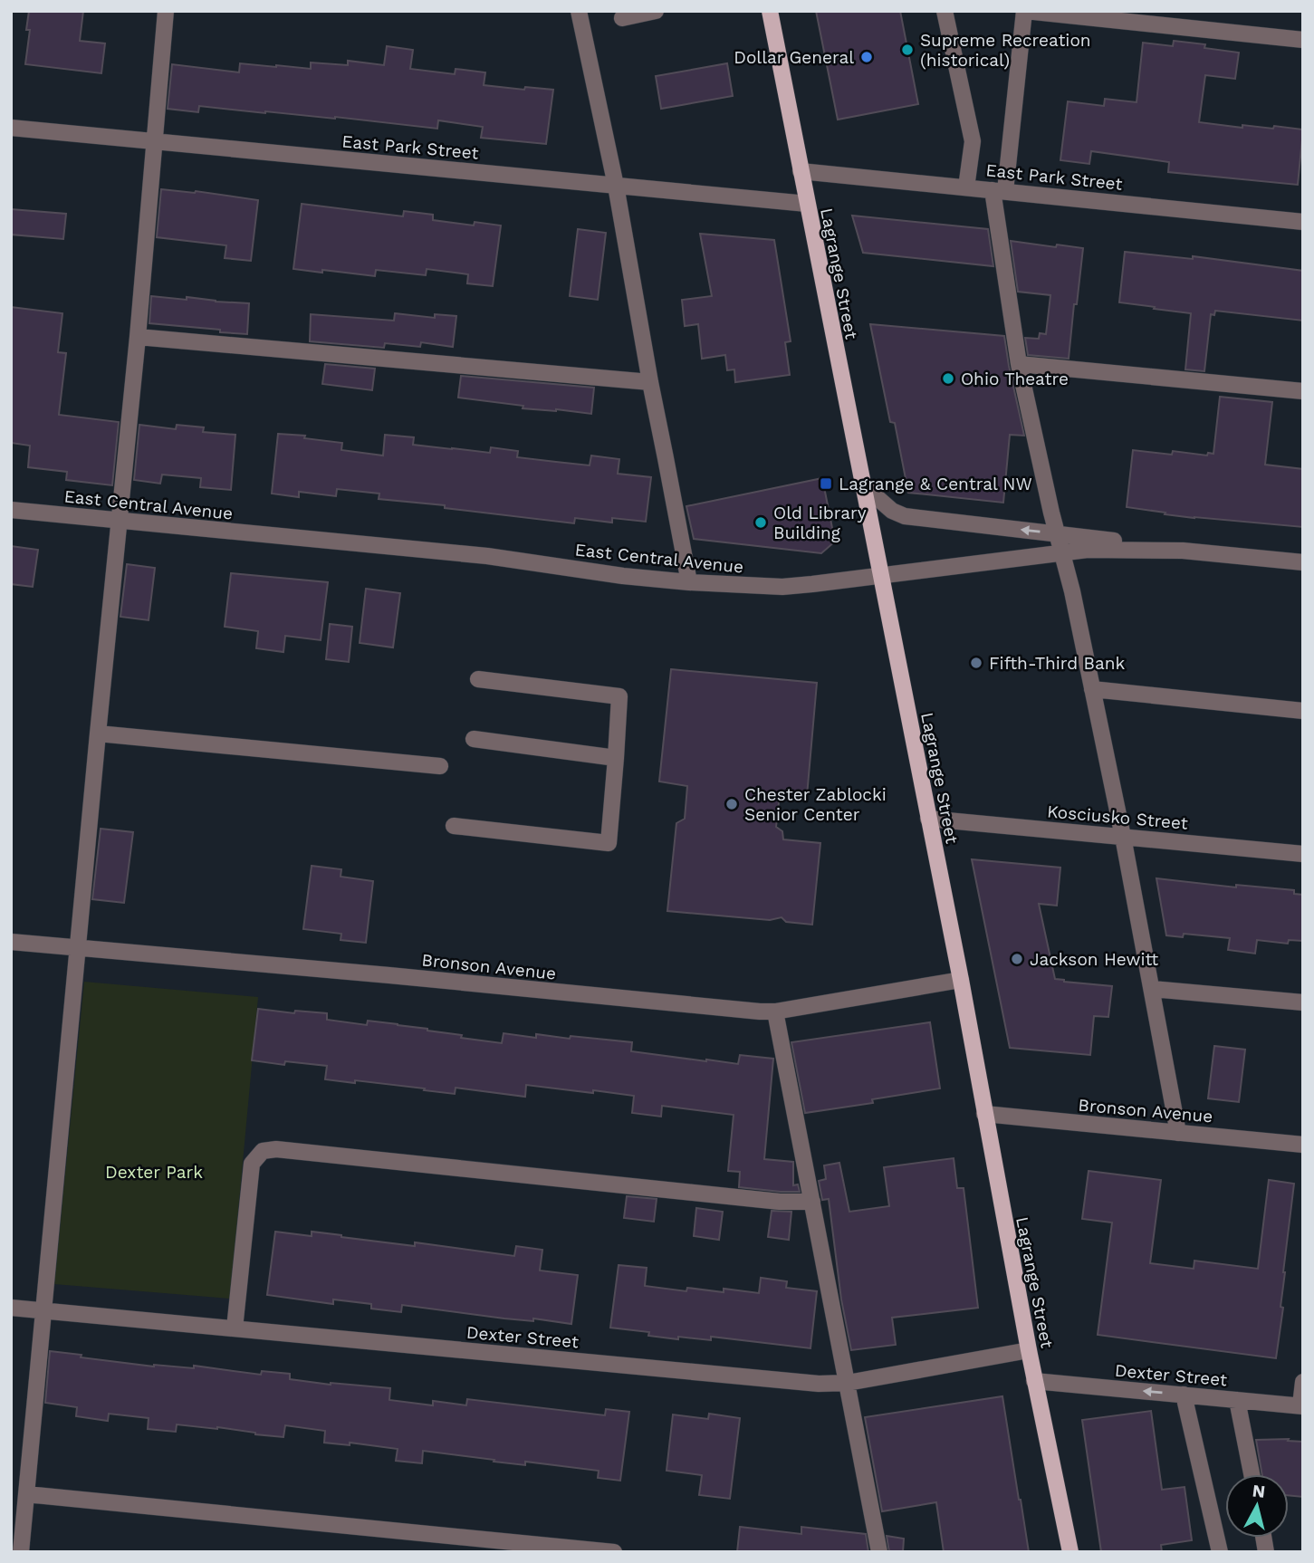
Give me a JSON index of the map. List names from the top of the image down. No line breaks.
{"streets":{"main road":["Lagrange Street"],"street":["East Park Street","East Central Avenue","Kosciusko Street","Bronson Avenue","Dexter Street"]},"crossings":[["East Park Street","Lagrange Street"],["Lagrange Street","East Central Avenue"],["Lagrange Street","Kosciusko Street"],["Lagrange Street","Bronson Avenue"],["Lagrange Street","Dexter Street"]],"parks":["Dexter Park"],"places":{"other":["Supreme Recreation (historical)","Dollar General","Ohio Theatre","Old Library Building","Fifth-Third Bank","Chester Zablocki Senior Center","Jackson Hewitt"],"transit":["Lagrange & Central NW"]},"north":"top"}
